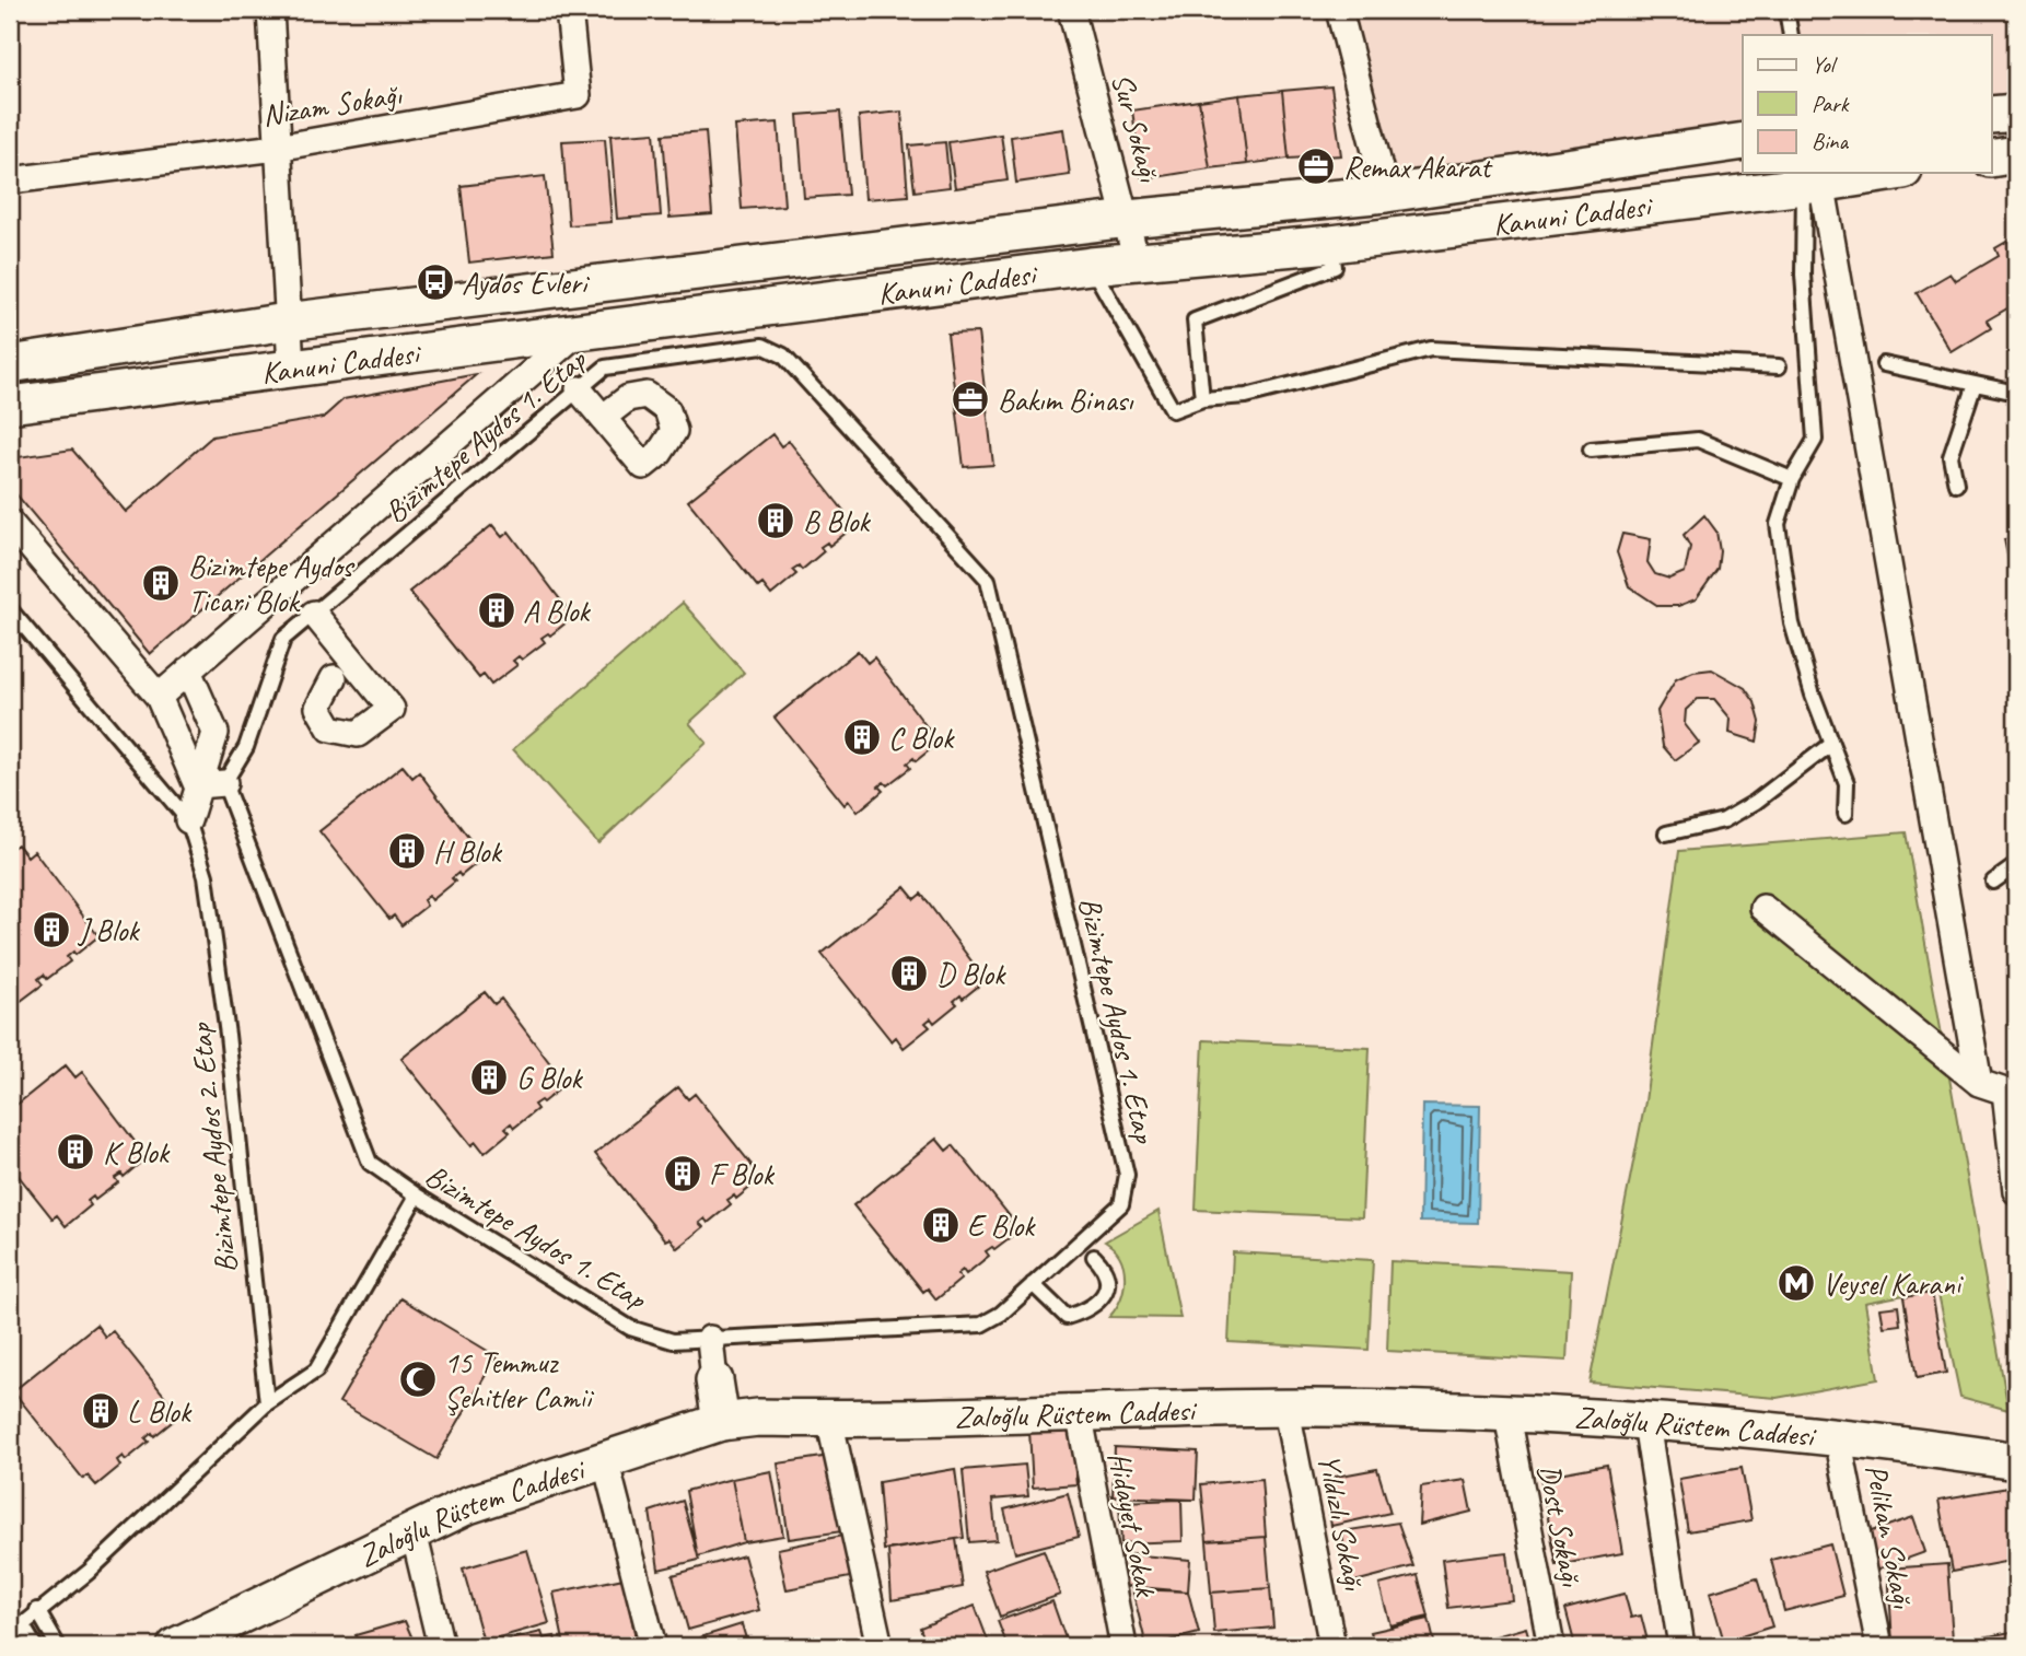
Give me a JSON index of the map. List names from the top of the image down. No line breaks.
{"streets":{"street":["Nizam Sokağı","Sur Sokağı","Kanuni Caddesi","Zaloğlu Rüstem Caddesi","Yıldızlı Sokağı","Hidayet Sokak","Dost Sokağı","Pelikan Sokağı"],"lane":["Bizimtepe Aydos 1. Etap","Bizimtepe Aydos 2. Etap"]},"crossings":[["Sur Sokağı","Kanuni Caddesi"],["Zaloğlu Rüstem Caddesi","Yıldızlı Sokağı"],["Zaloğlu Rüstem Caddesi","Hidayet Sokak"],["Zaloğlu Rüstem Caddesi","Dost Sokağı"],["Zaloğlu Rüstem Caddesi","Pelikan Sokağı"]],"places":{"office":["Remax Akarat","Bakım Binası"],"bus stop":["Aydos Evleri"],"building":["B Blok","Bizimtepe Aydos Ticari Blok","A Blok","C Blok","H Blok","J Blok","D Blok","G Blok","K Blok","F Blok","E Blok","L Blok"],"metro station":["Veysel Karani"],"mosque":["15 Temmuz Şehitler Camii"]},"legend":["Yol","Park","Bina"]}
